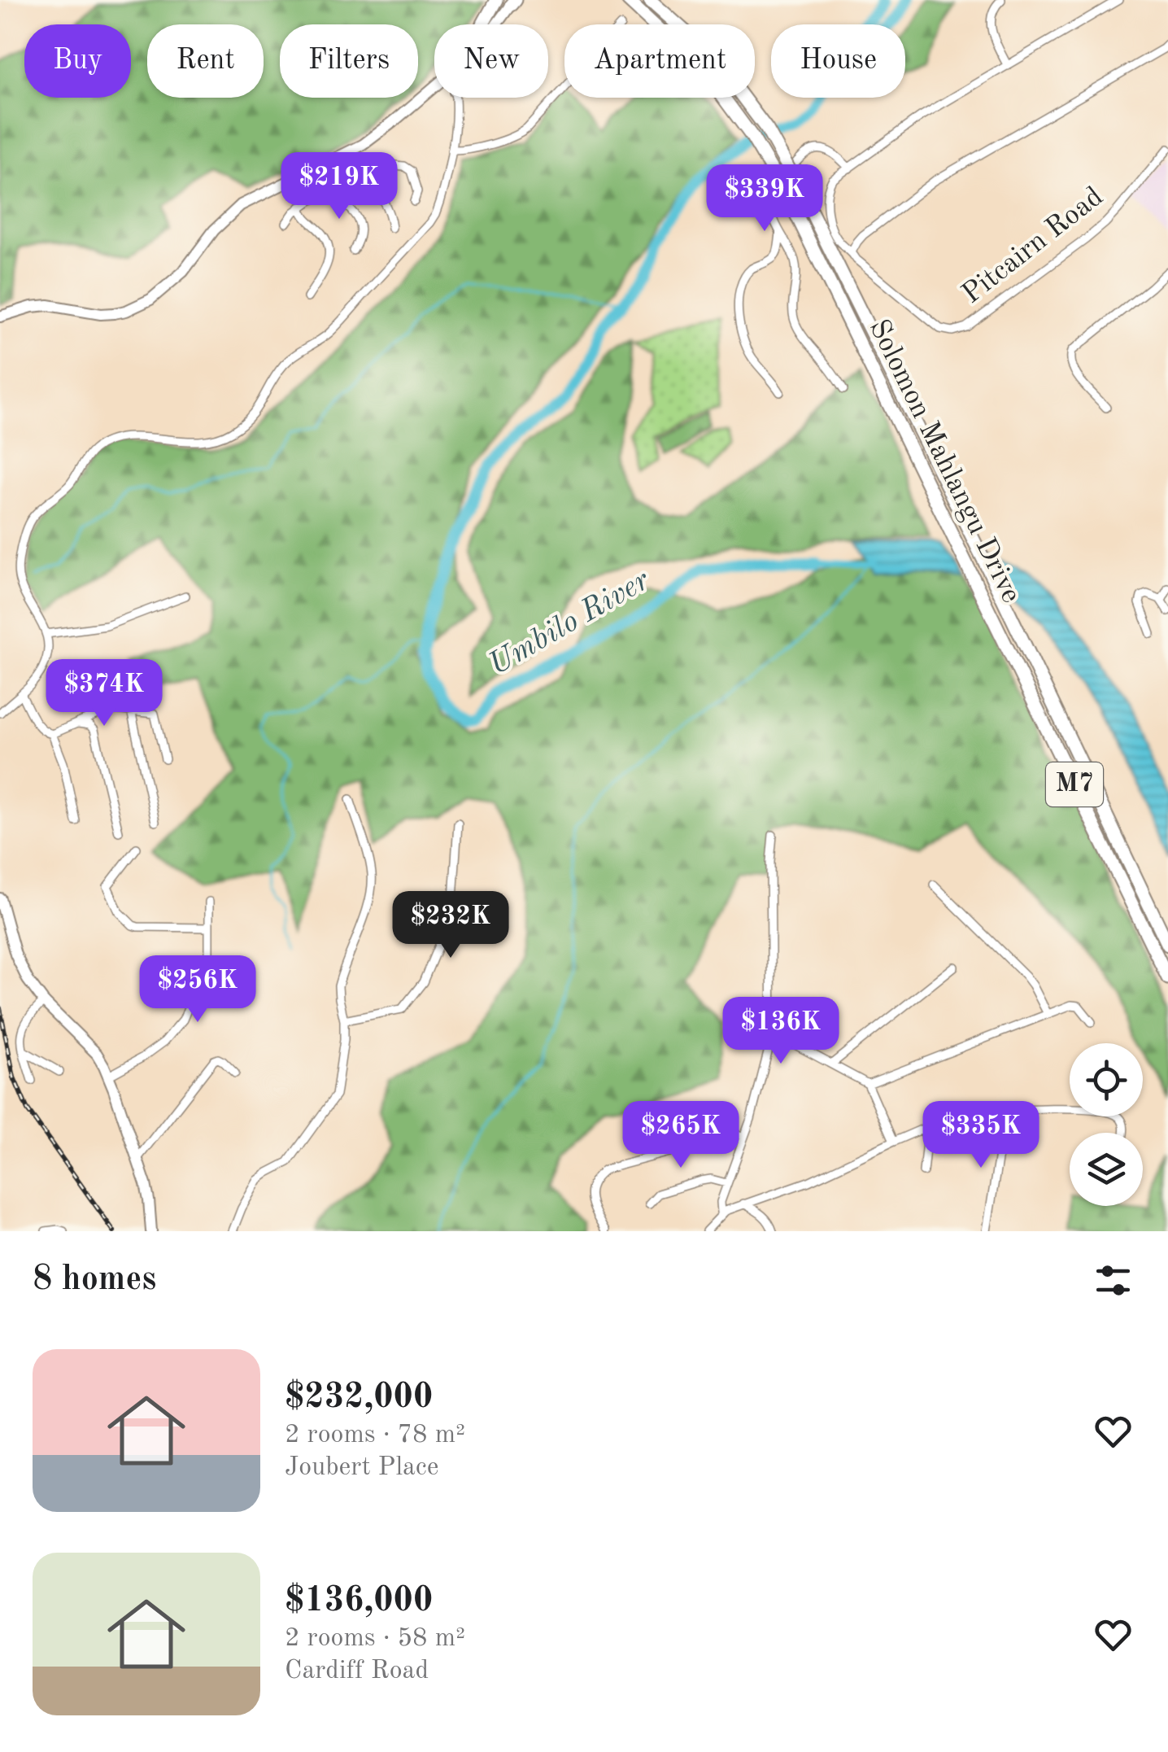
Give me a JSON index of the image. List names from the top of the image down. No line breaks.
{"streets":{"highway":["Solomon Mahlangu Drive","M7"],"street":["Pitcairn Road"]},"water":["Umbilo River"],"page":{"chip":["Buy","Rent","Filters","New","Apartment","House"],"price":["$219K","$339K","$374K","$232K","$256K","$136K","$265K","$335K"],"heading":"8 homes","list":[{"name":"$232,000","note":"2 rooms · 78 m² · Joubert Place"},{"name":"$136,000","note":"2 rooms · 58 m² · Cardiff Road"}]}}
